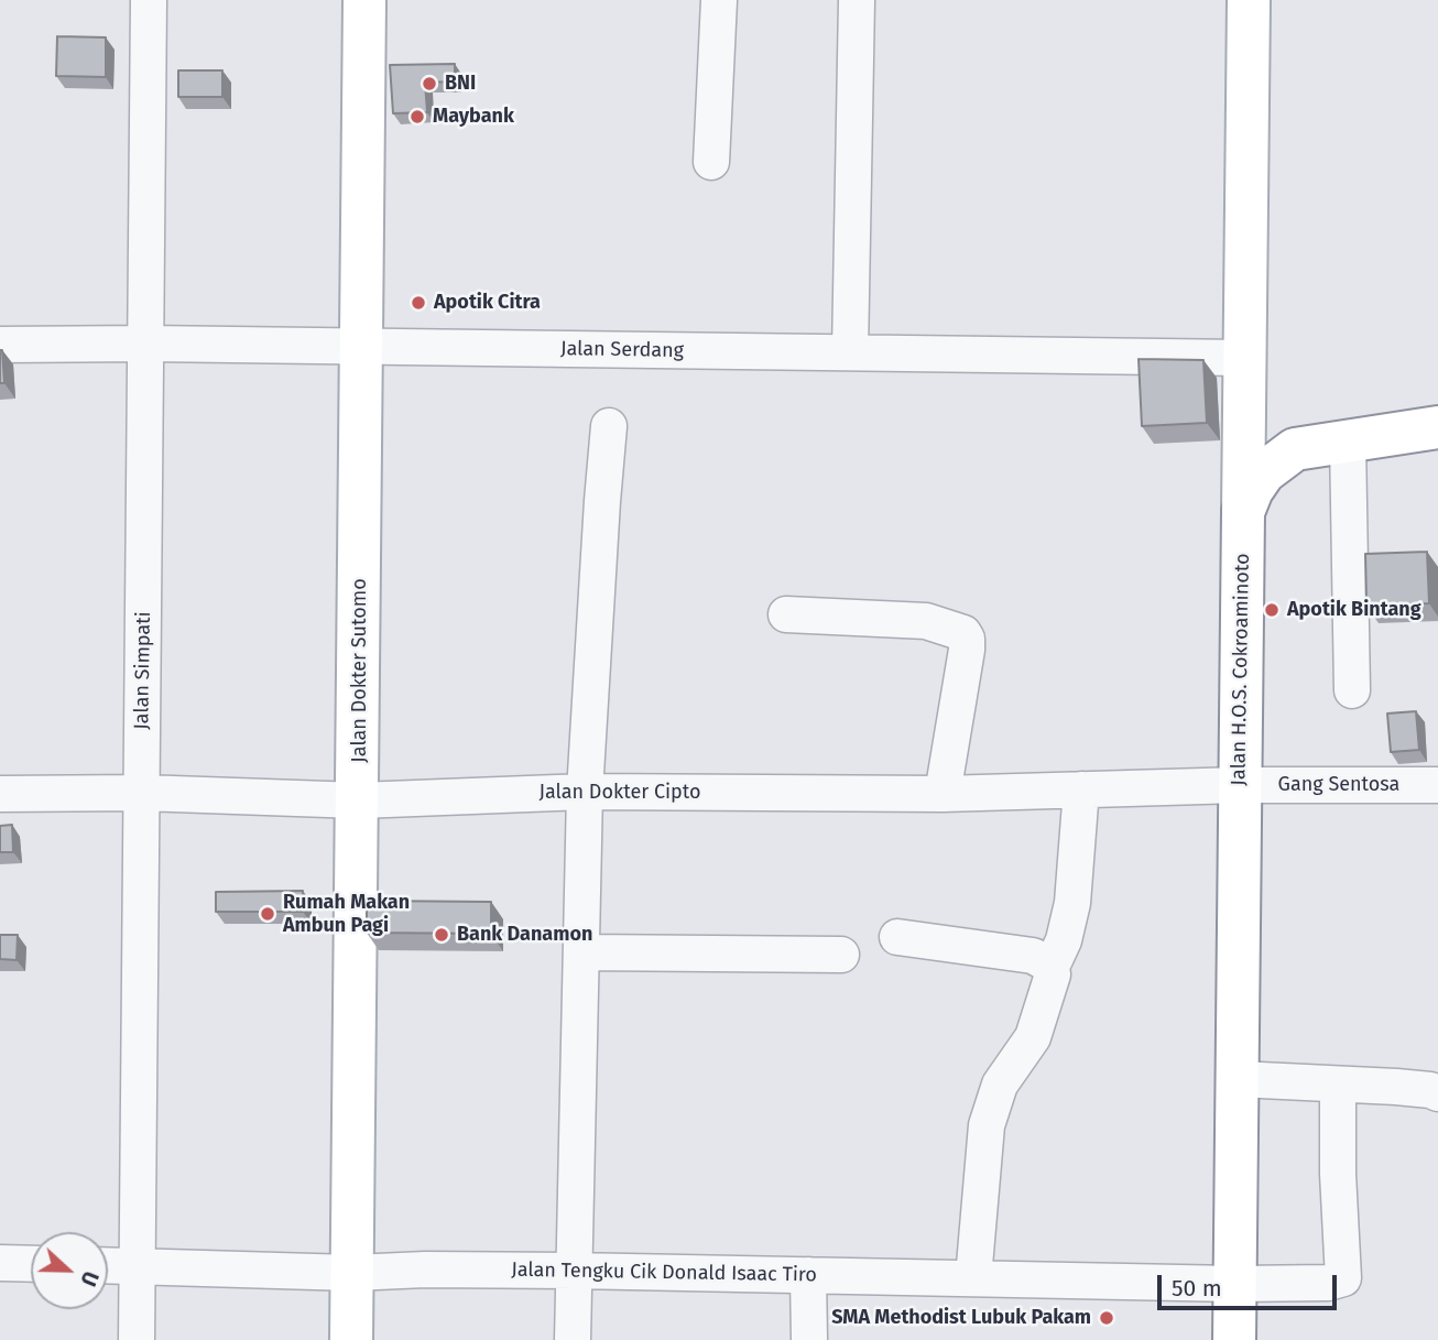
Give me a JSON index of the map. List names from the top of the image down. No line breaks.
{"streets":{"main road":["Jalan H.O.S. Cokroaminoto","Jalan Dokter Sutomo"],"street":["Jalan Serdang","Jalan Simpati","Gang Sentosa","Jalan Dokter Cipto","Jalan Tengku Cik Donald Isaac Tiro"]},"crossings":[["Jalan Serdang","Jalan H.O.S. Cokroaminoto"],["Jalan Serdang","Jalan Simpati"],["Jalan Serdang","Jalan Dokter Sutomo"],["Jalan H.O.S. Cokroaminoto","Gang Sentosa"],["Jalan H.O.S. Cokroaminoto","Jalan Dokter Cipto"],["Jalan H.O.S. Cokroaminoto","Jalan Tengku Cik Donald Isaac Tiro"],["Jalan Simpati","Jalan Dokter Cipto"],["Jalan Simpati","Jalan Tengku Cik Donald Isaac Tiro"],["Jalan Dokter Sutomo","Jalan Dokter Cipto"],["Jalan Dokter Sutomo","Jalan Tengku Cik Donald Isaac Tiro"],["Gang Sentosa","Jalan Dokter Cipto"]],"places":["BNI","Maybank","Apotik Citra","Apotik Bintang","Rumah Makan Ambun Pagi","Bank Danamon","SMA Methodist Lubuk Pakam"],"scale_bar":"50 m","north":"right"}
